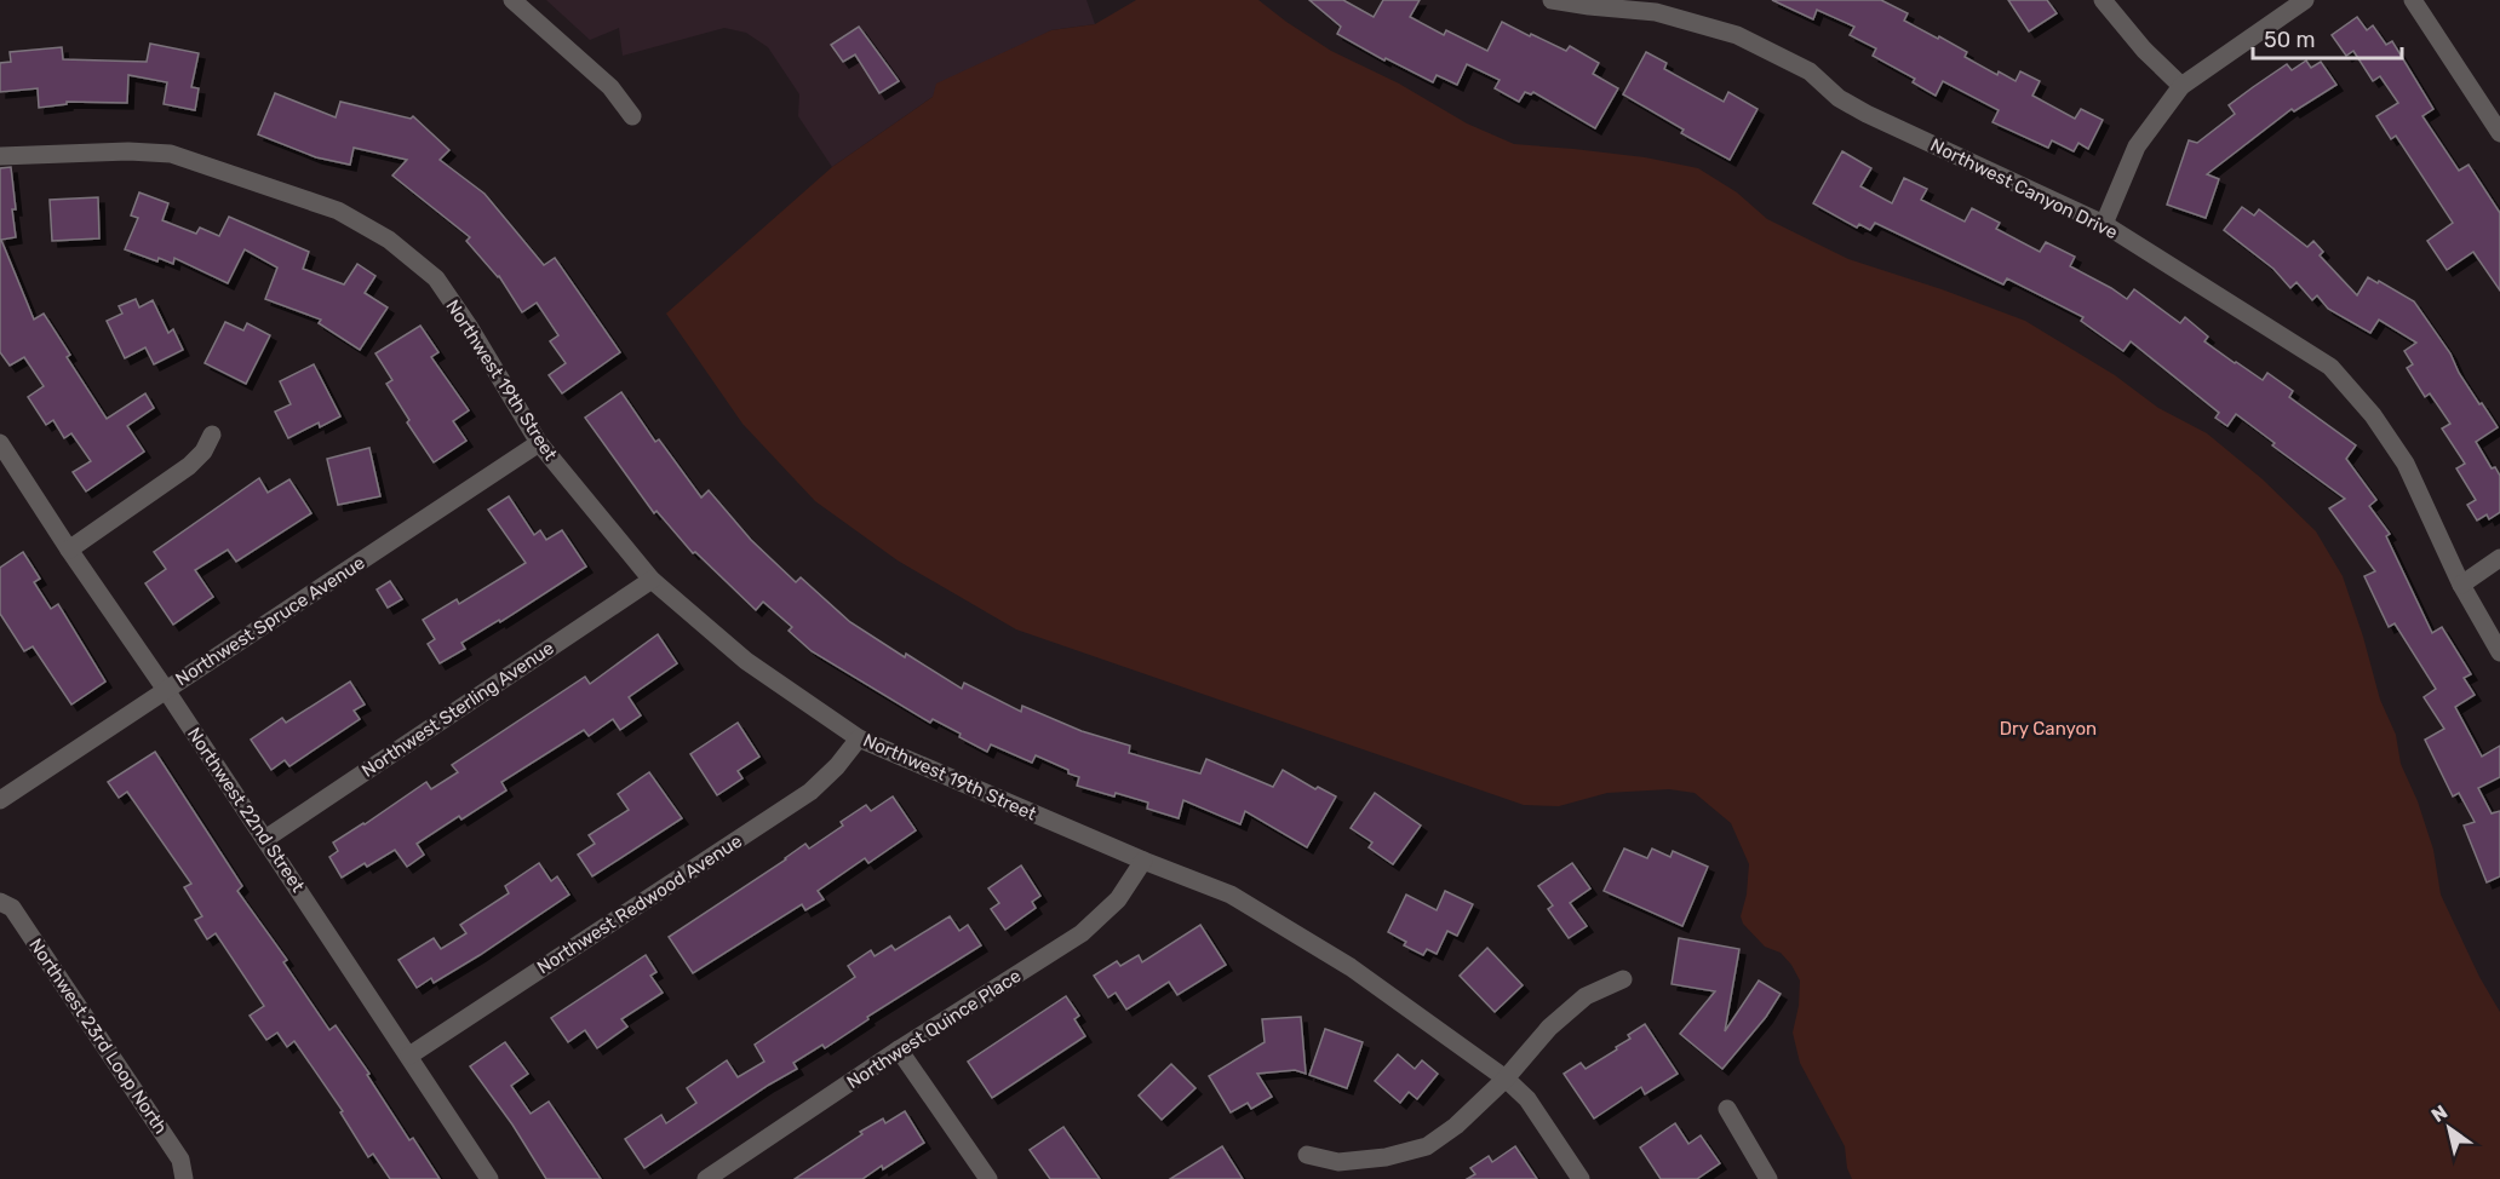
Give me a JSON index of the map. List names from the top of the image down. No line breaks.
{"streets":{"street":["Northwest Canyon Drive","Northwest 19th Street","Northwest Spruce Avenue","Northwest Sterling Avenue","Northwest 22nd Street","Northwest Redwood Avenue","Northwest Quince Place","Northwest 23rd Loop North"]},"crossings":[["Northwest 19th Street","Northwest Spruce Avenue"],["Northwest 19th Street","Northwest Sterling Avenue"],["Northwest 19th Street","Northwest Redwood Avenue"],["Northwest 19th Street","Northwest Quince Place"],["Northwest Spruce Avenue","Northwest 22nd Street"],["Northwest Sterling Avenue","Northwest 22nd Street"],["Northwest 22nd Street","Northwest Redwood Avenue"]],"parks":["Dry Canyon"],"scale_bar":"50 m","north":"top left"}
